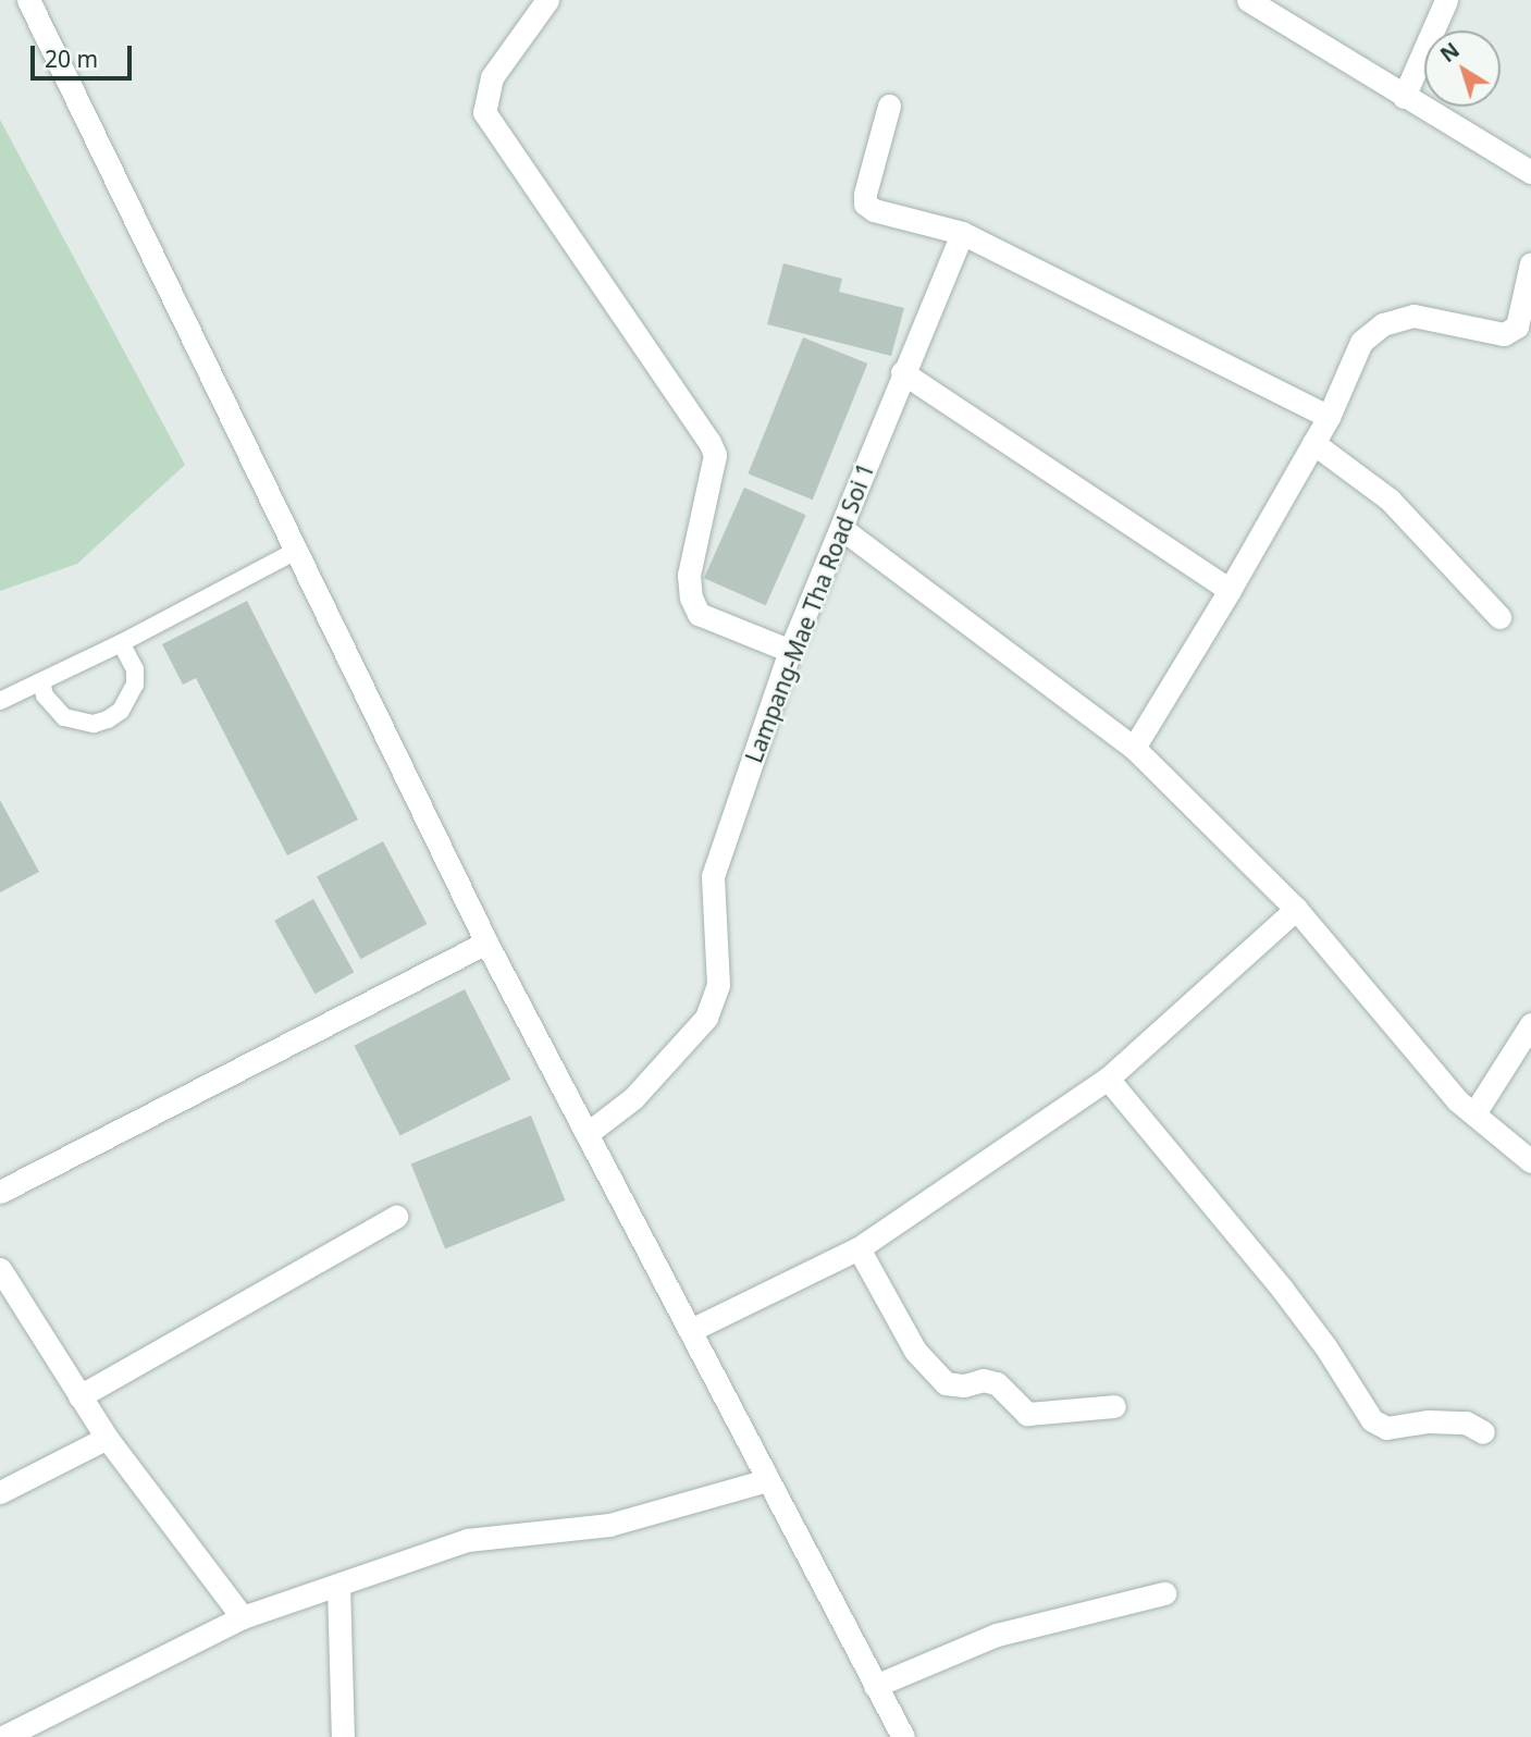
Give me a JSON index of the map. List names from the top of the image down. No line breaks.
{"streets":{"street":["Lampang-Mae Tha Road Soi 1"]},"scale_bar":"20 m","north":"top left"}
